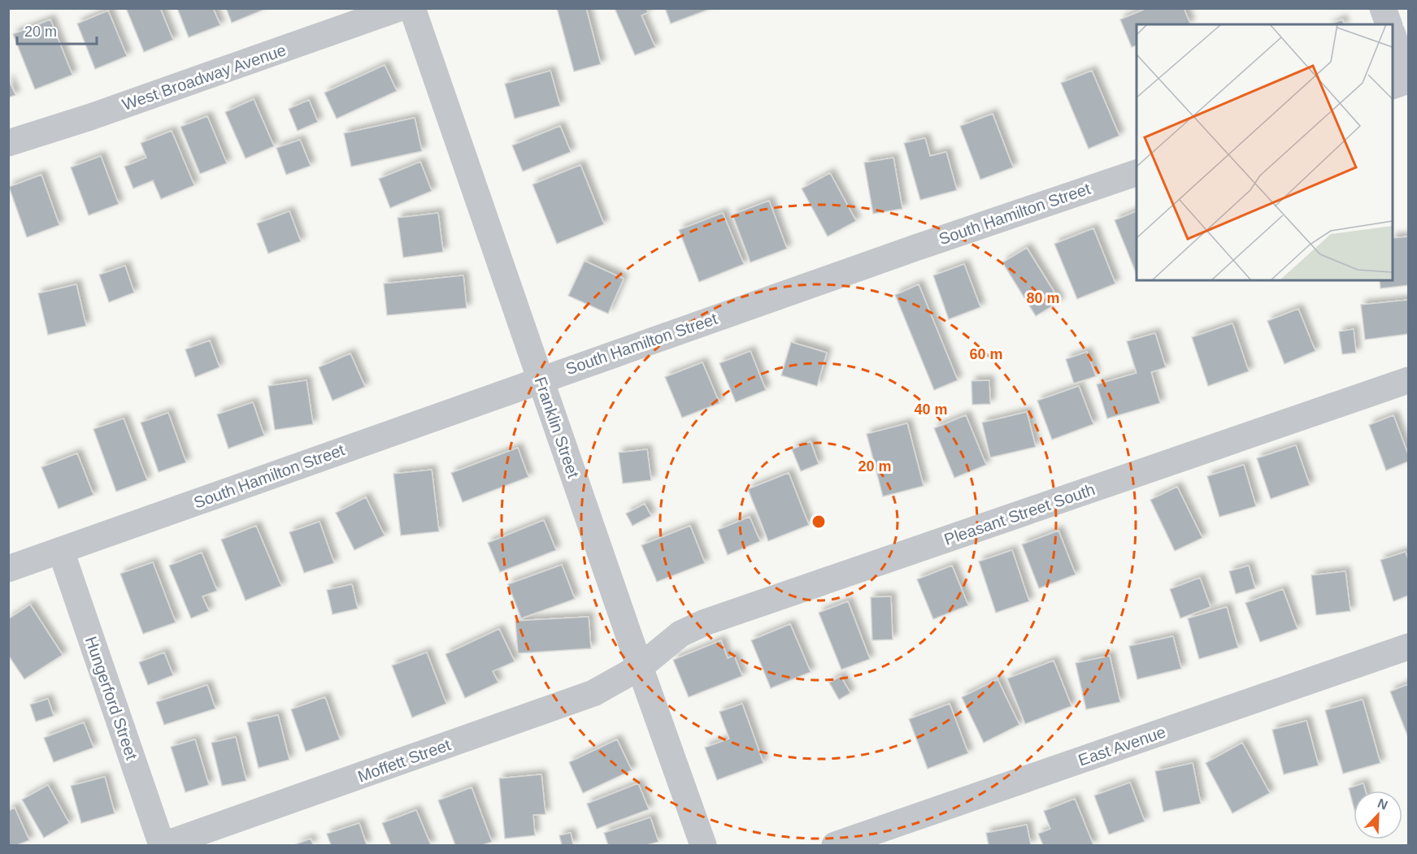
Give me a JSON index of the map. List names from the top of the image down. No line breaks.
{"streets":{"street":["West Broadway Avenue","South Hamilton Street","Franklin Street","Pleasant Street South","Hungerford Street","East Avenue","Moffett Street"]},"crossings":[["South Hamilton Street","Franklin Street"],["South Hamilton Street","Hungerford Street"],["Franklin Street","Pleasant Street South"],["Franklin Street","Moffett Street"],["Pleasant Street South","Moffett Street"],["Hungerford Street","Moffett Street"]],"scale_bar":"20 m","north":"top right","rings":["80 m","60 m","40 m","20 m"]}
